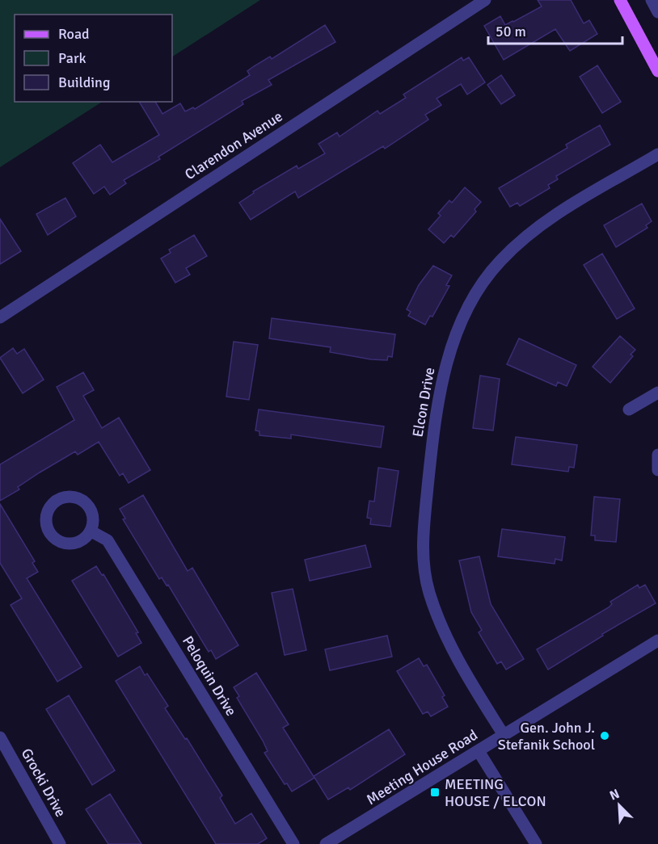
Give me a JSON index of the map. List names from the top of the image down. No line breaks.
{"streets":{"street":["Clarendon Avenue","Elcon Drive","Peloquin Drive","Meeting House Road","Grocki Drive"]},"crossings":[["Elcon Drive","Meeting House Road"]],"places":{"other":["Gen. John J. Stefanik School"],"transit":["MEETING HOUSE / ELCON"]},"legend":["Road","Park","Building"],"scale_bar":"50 m","north":"top left"}
